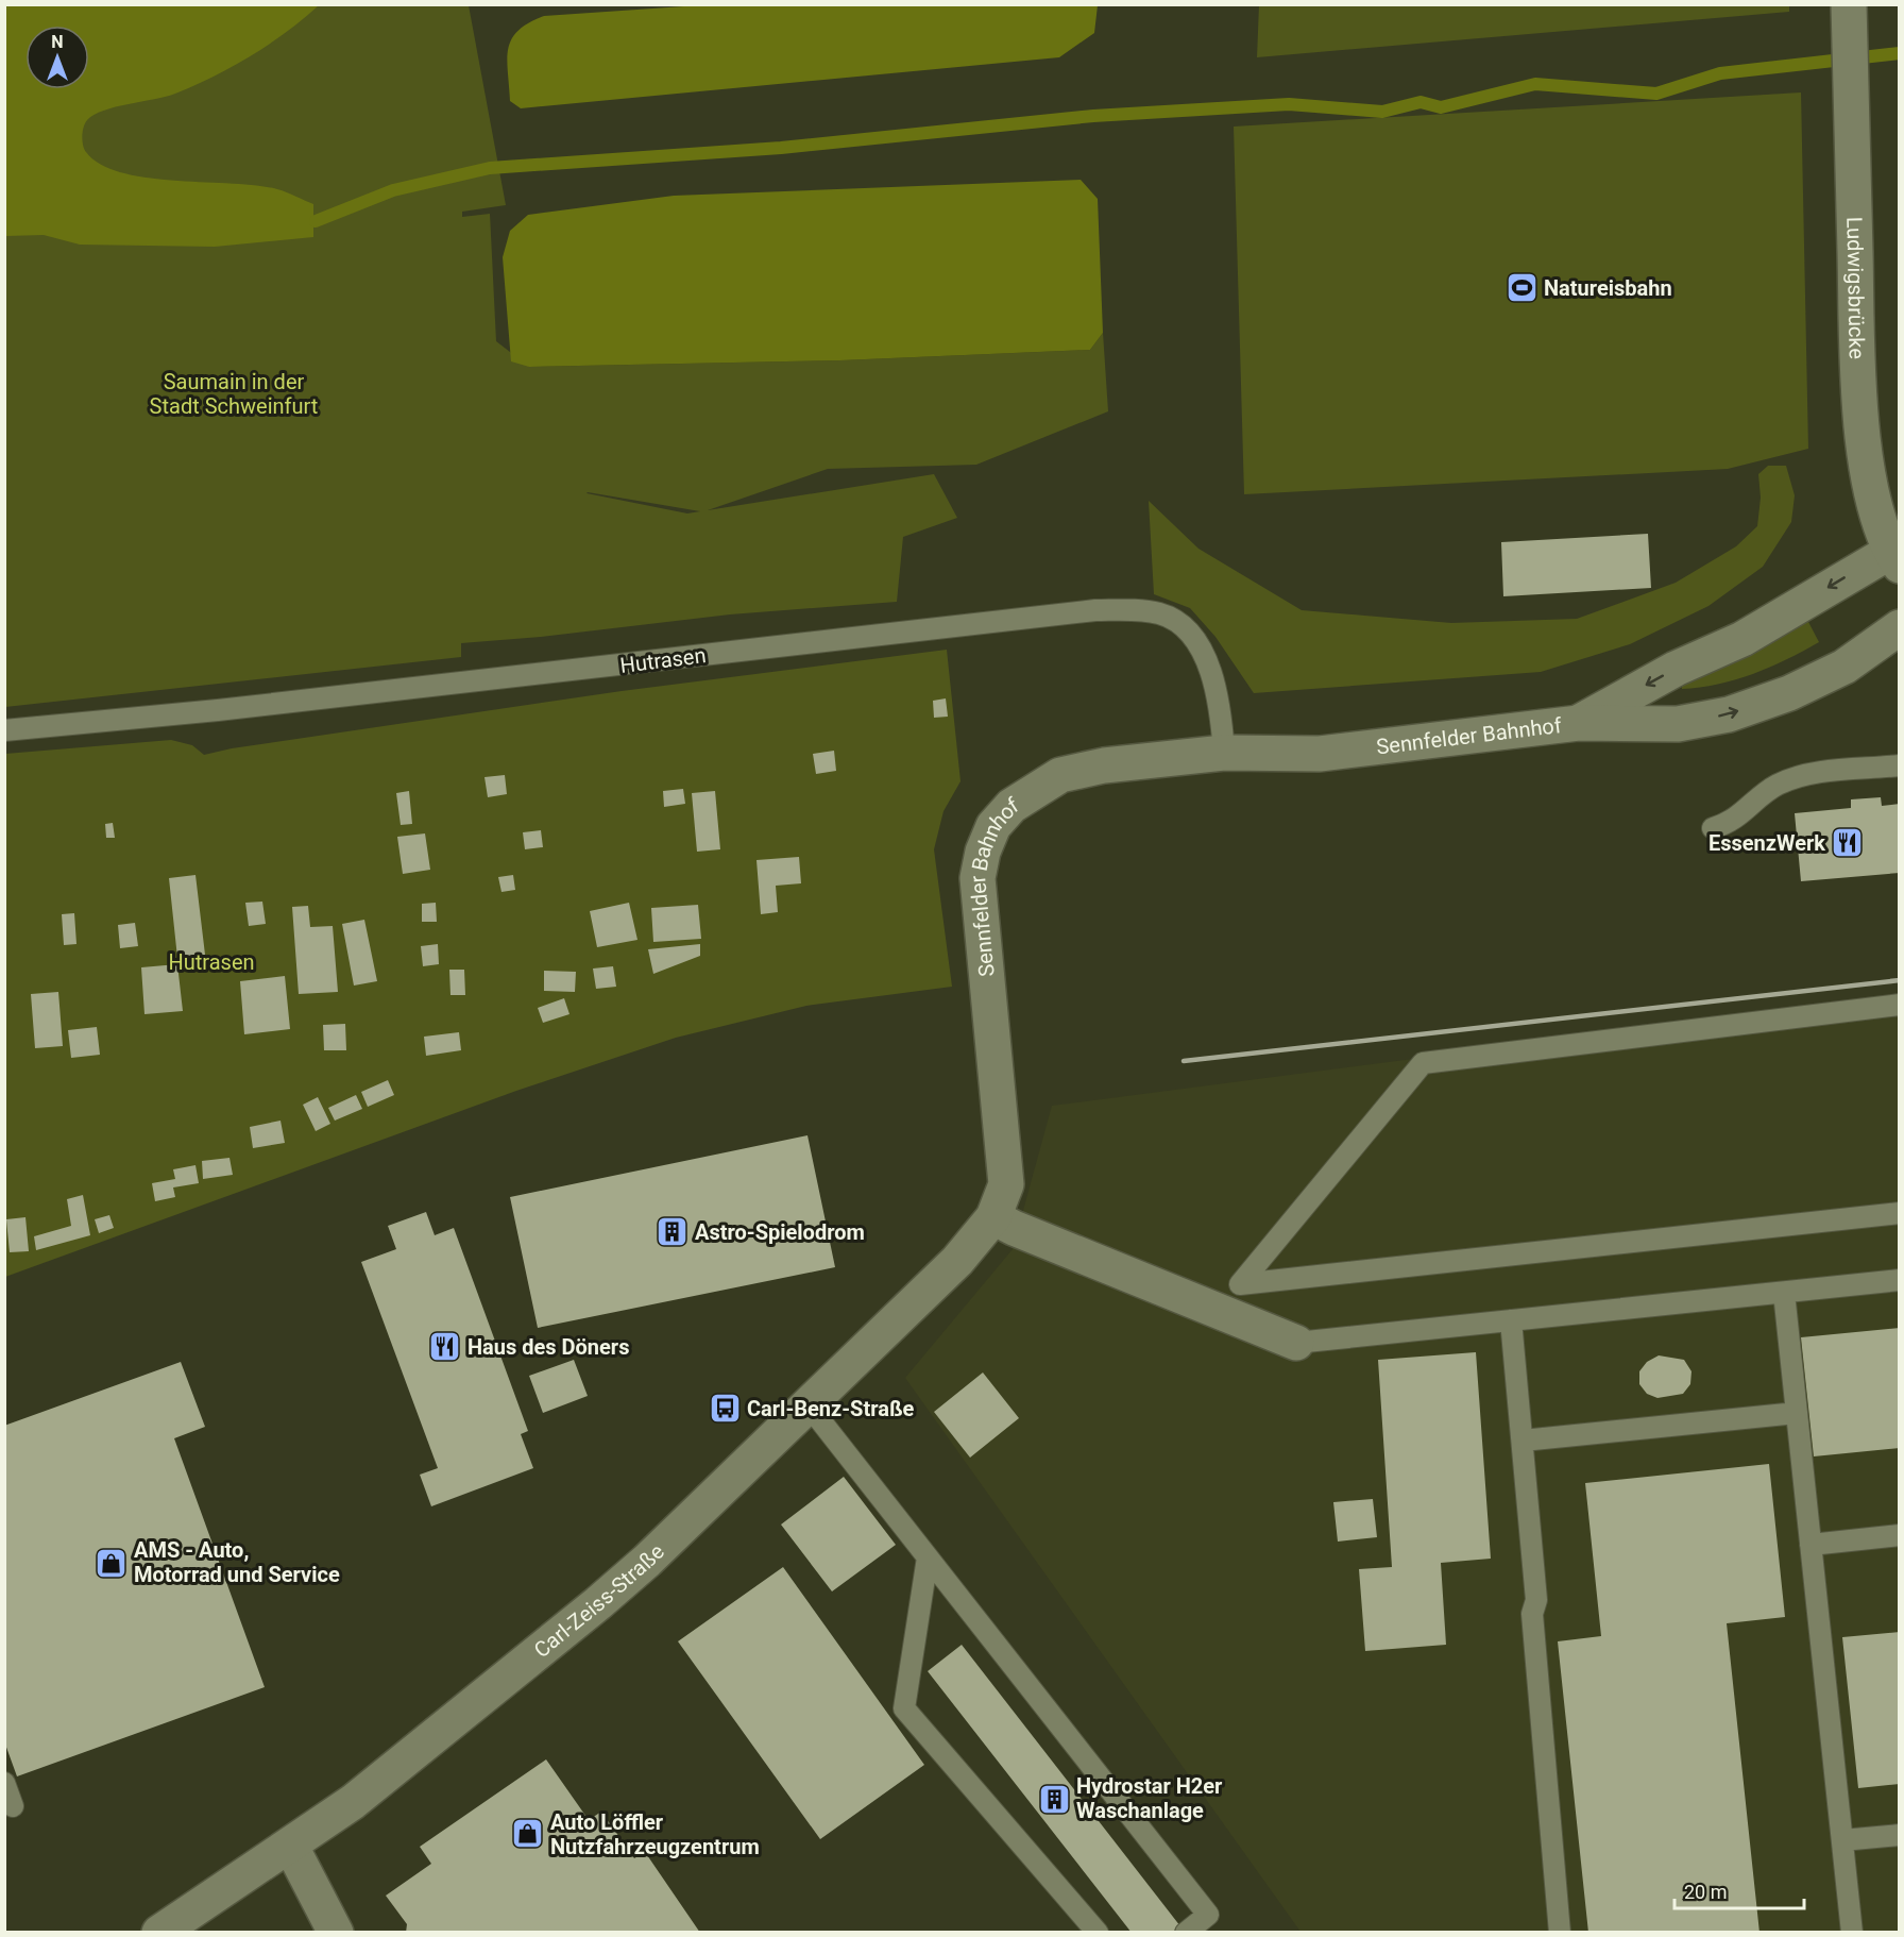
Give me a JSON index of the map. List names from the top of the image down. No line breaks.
{"streets":{"street":["Ludwigsbrücke","Sennfelder Bahnhof","Carl-Zeiss-Straße"],"lane":["Hutrasen"]},"crossings":[["Ludwigsbrücke","Sennfelder Bahnhof"],["Hutrasen","Sennfelder Bahnhof"],["Sennfelder Bahnhof","Carl-Zeiss-Straße"]],"parks":["Saumain in der Stadt Schweinfurt","Hutrasen"],"places":{"sports":["Natureisbahn"],"restaurant":["EssenzWerk","Haus des Döners"],"building":["Astro-Spielodrom","Hydrostar H2er Waschanlage"],"bus stop":["Carl-Benz-Straße"],"shop":["AMS - Auto, Motorrad und Service","Auto Löffler Nutzfahrzeugzentrum"]},"scale_bar":"20 m","north":"top"}
